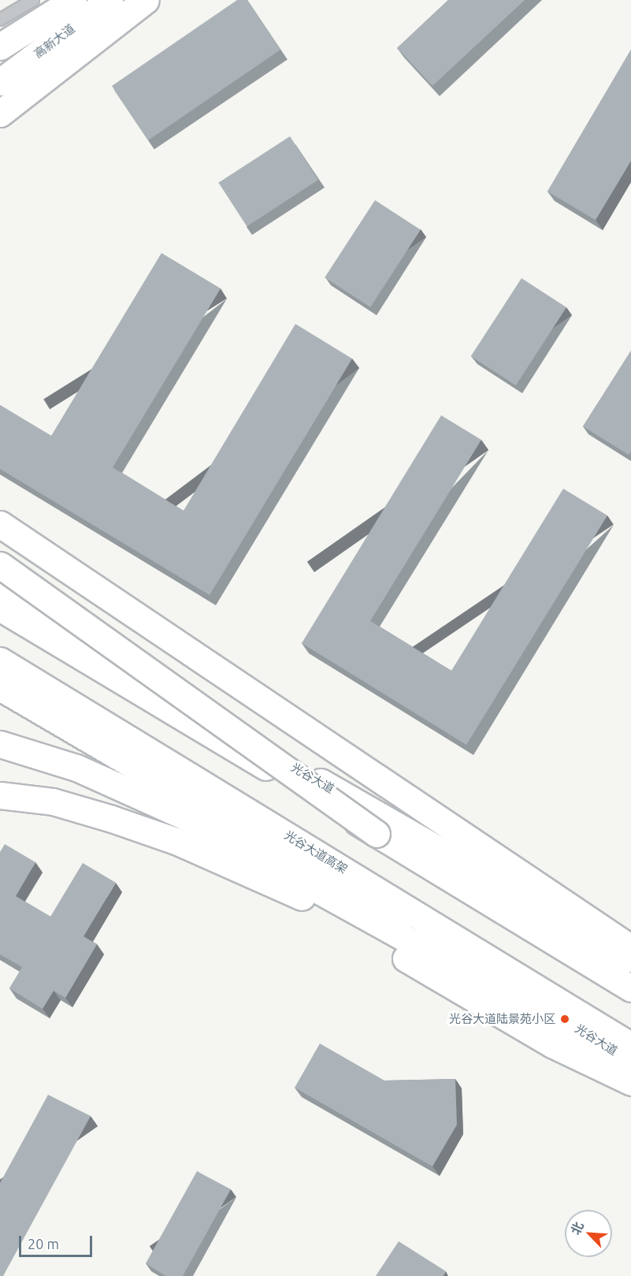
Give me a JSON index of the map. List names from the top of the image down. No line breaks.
{"streets":{"main road":["高新大道","光谷大道","光谷大道高架"]},"places":["光谷大道陆景苑小区"],"scale_bar":"20 m","north":"top left"}
